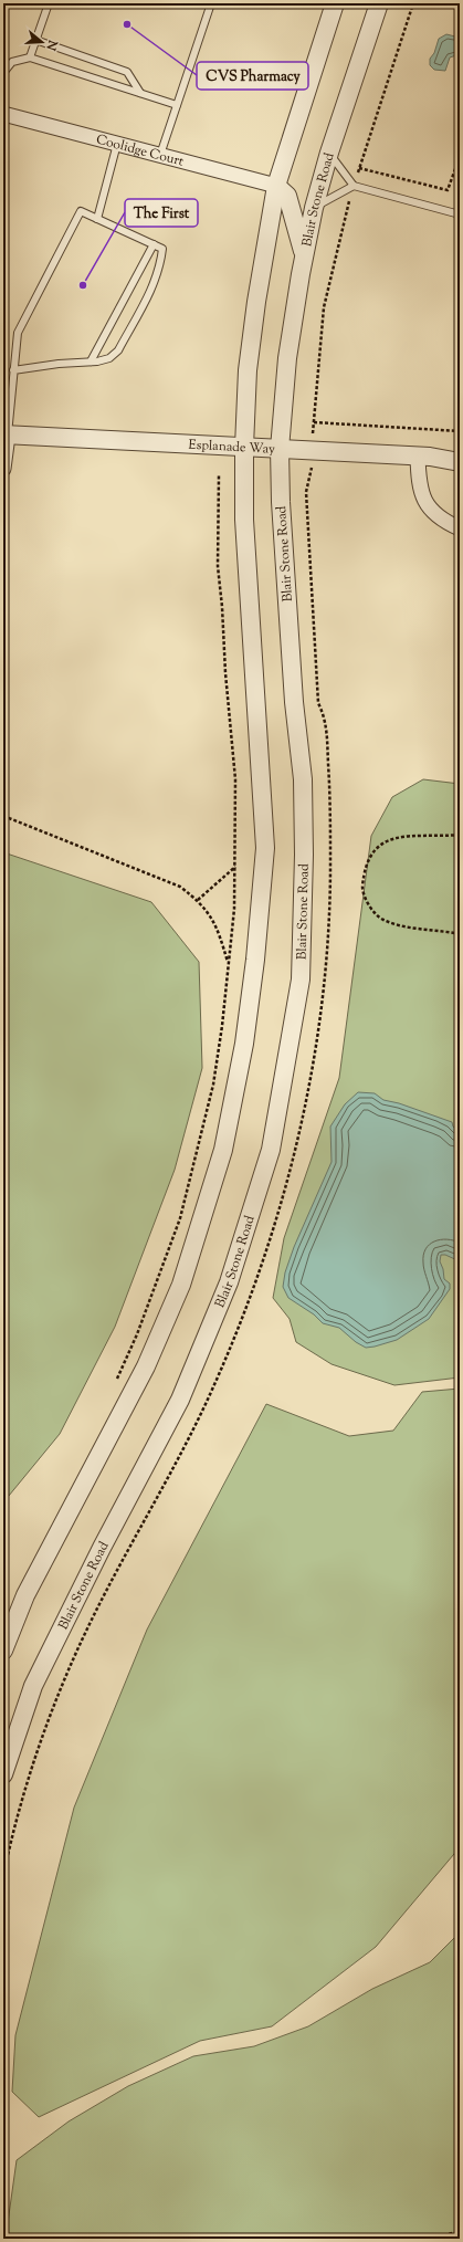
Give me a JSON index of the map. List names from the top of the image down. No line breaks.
{"streets":{"street":["Coolidge Court","Blair Stone Road","Esplanade Way"]},"crossings":[["Blair Stone Road","Esplanade Way"]],"places":["CVS Pharmacy","The First"],"north":"right"}
